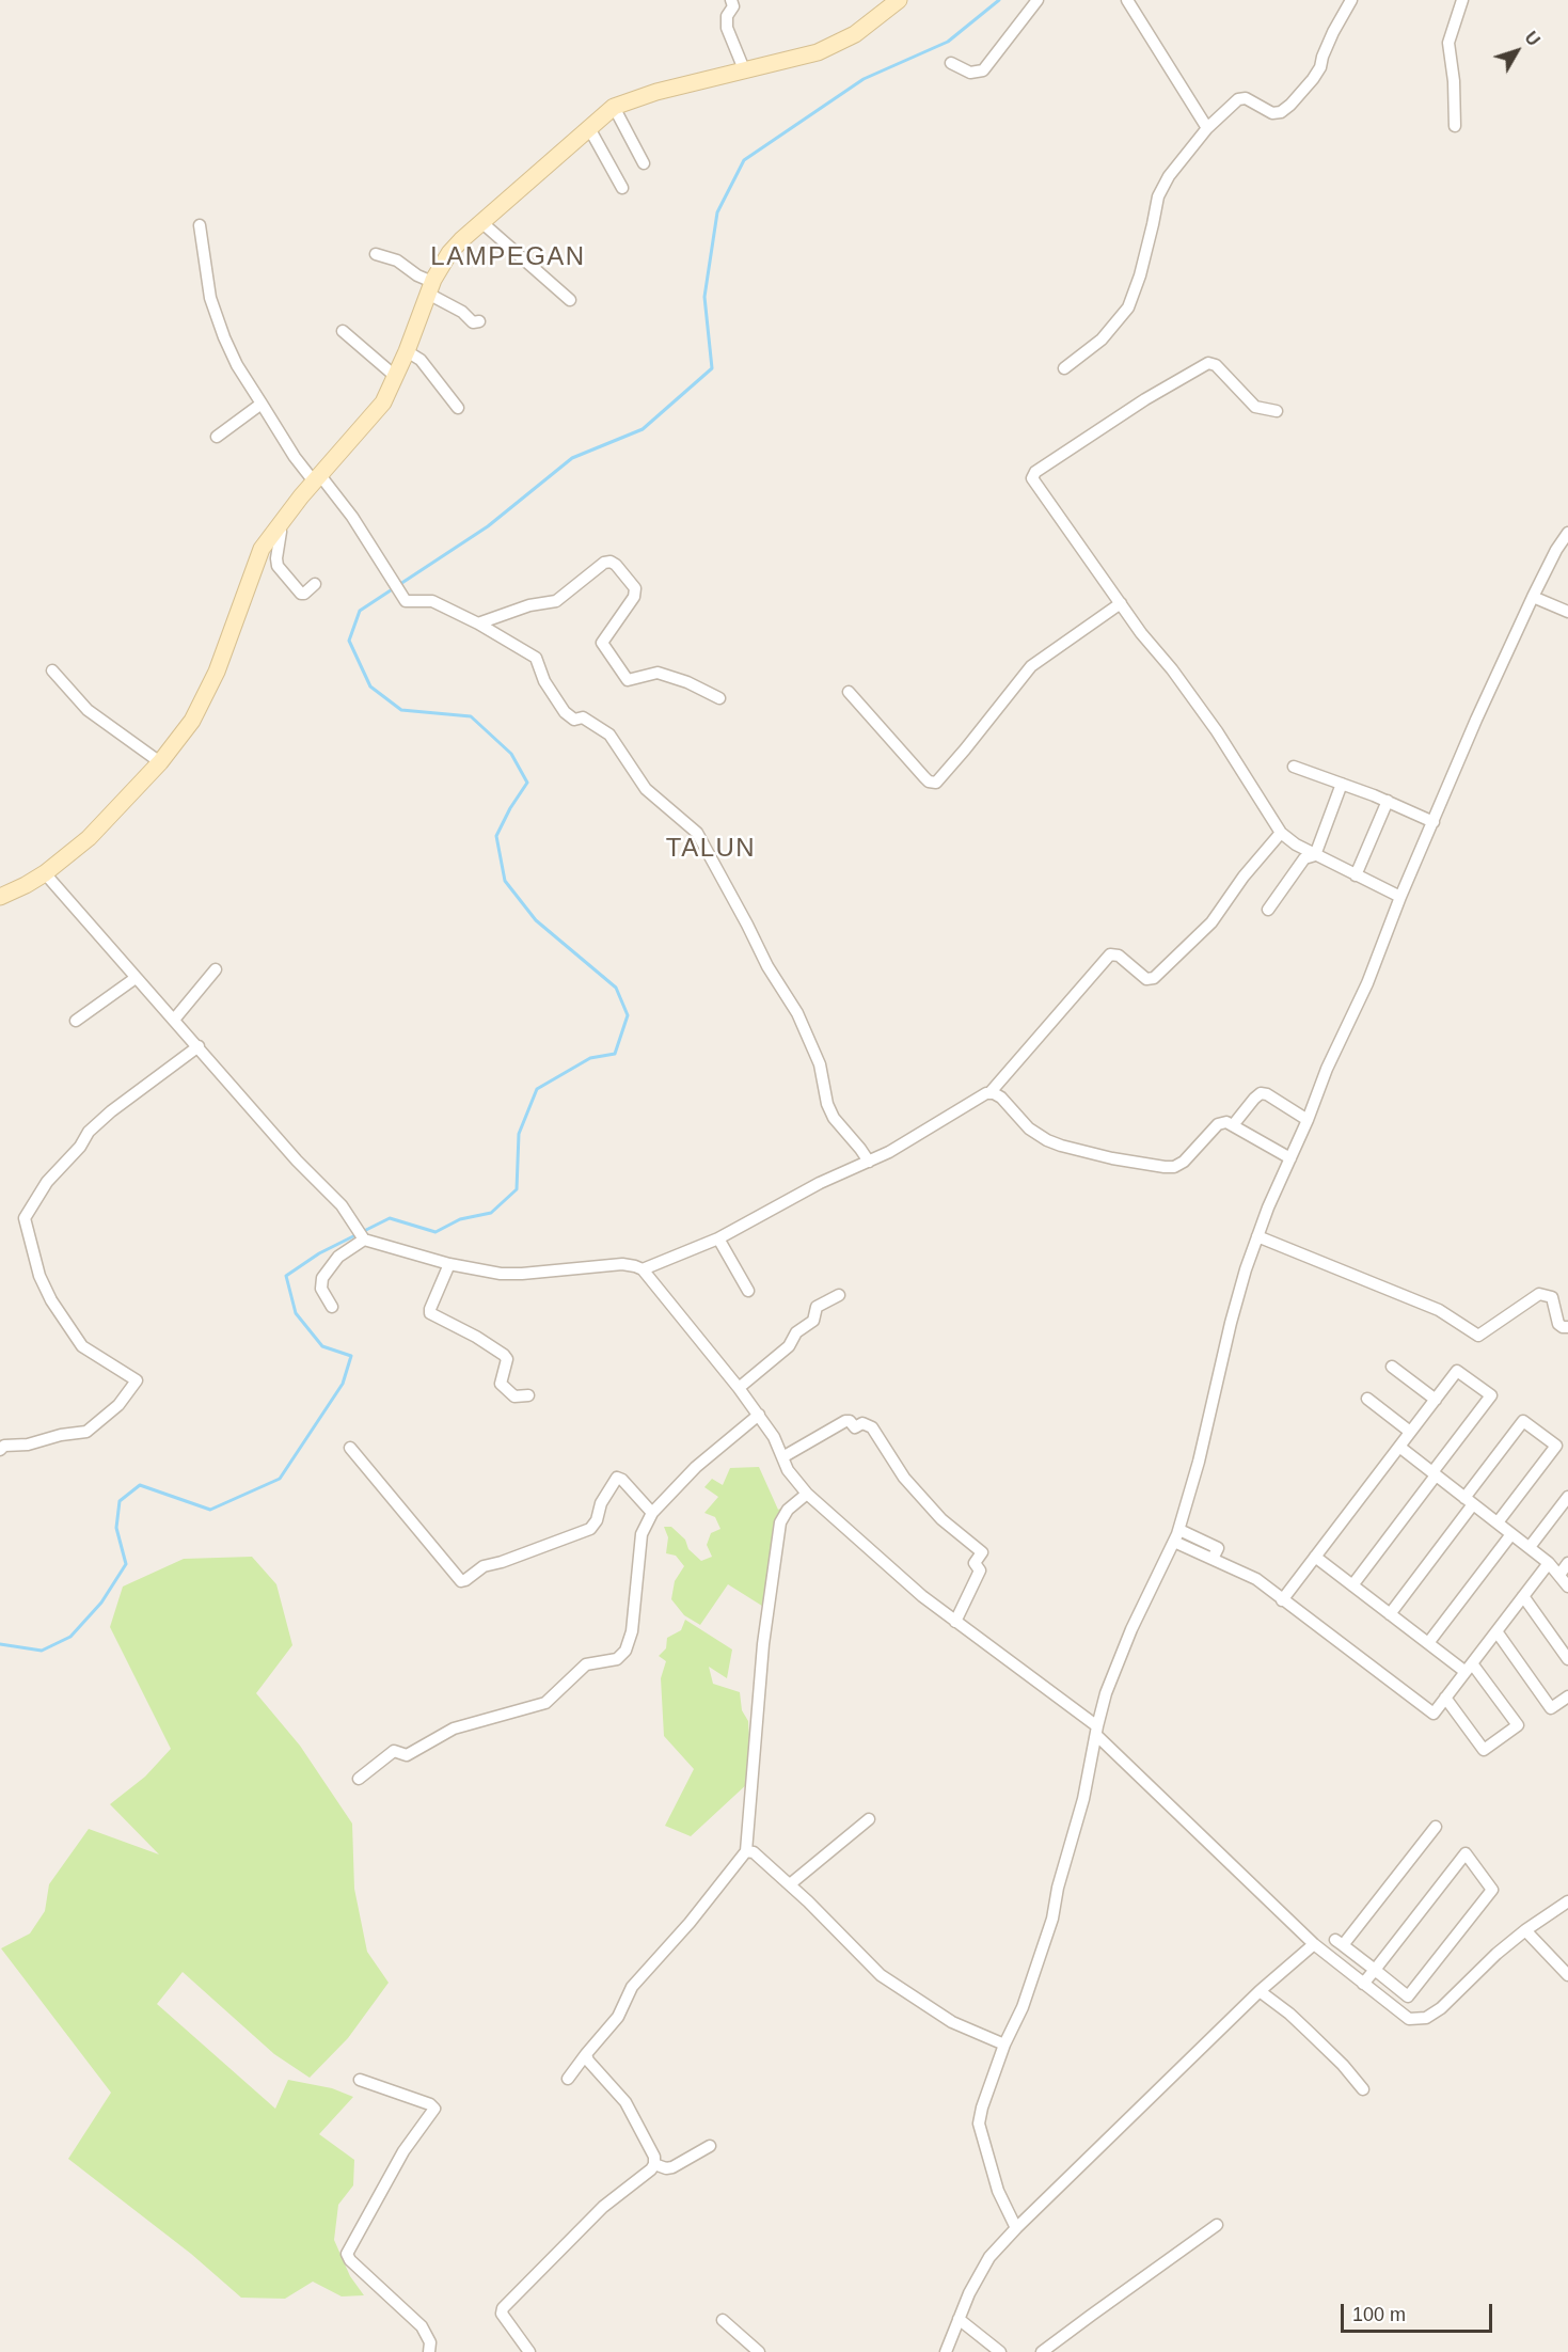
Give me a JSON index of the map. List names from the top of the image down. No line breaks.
{"districts":["LAMPEGAN","TALUN"],"scale_bar":"100 m","north":"top right"}
